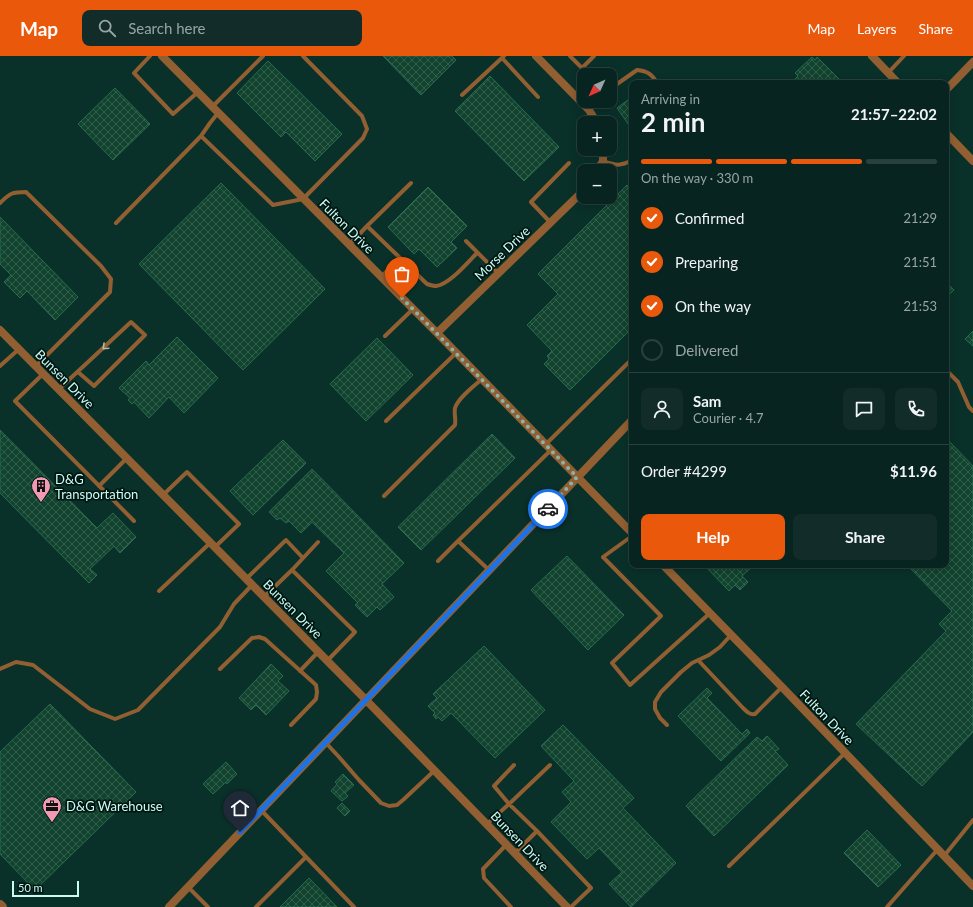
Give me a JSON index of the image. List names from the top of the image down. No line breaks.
{"streets":{"street":["Fulton Drive","Morse Drive","Bunsen Drive"]},"crossings":[["Fulton Drive","Morse Drive"]],"places":{"building":["D&G Transportation"],"office":["D&G Warehouse"]},"scale_bar":"50 m","north":"bottom left","page":{"header":"Map","search":"Search here","nav":["Map","Layers","Share"],"map_buttons":["+","−"],"heading":["2 min","Arriving in","21:57–22:02"],"panel":["Sam","Courier · 4.7","Order #4299","$11.96"],"bar":"On the way · 330 m","list":[["Confirmed","21:29"],["Preparing","21:51"],["On the way","21:53"],"Delivered"],"buttons":["Help","Share"],"scale":"50 m"}}
